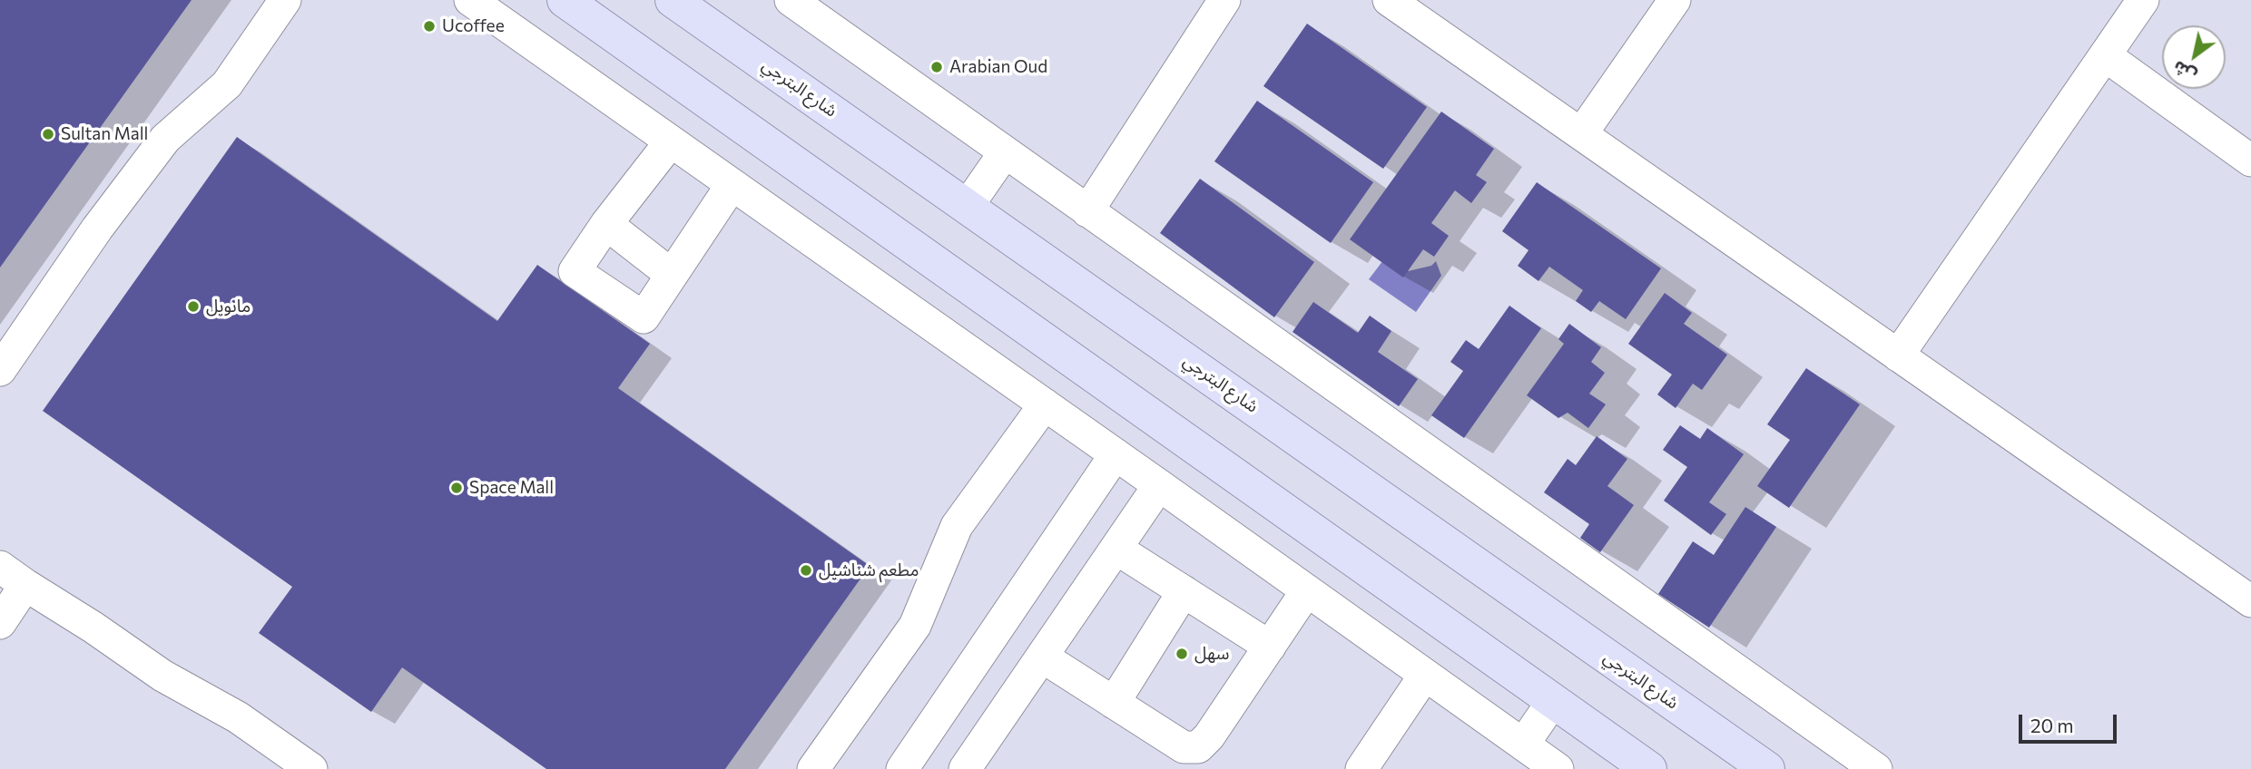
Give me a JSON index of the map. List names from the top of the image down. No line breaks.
{"streets":{"main road":["شارع البترجي"]},"places":["Ucoffee","Arabian Oud","Sultan Mall","مانويل","Space Mall","مطعم شناشيل","سهل"],"scale_bar":"20 m","north":"bottom left"}
